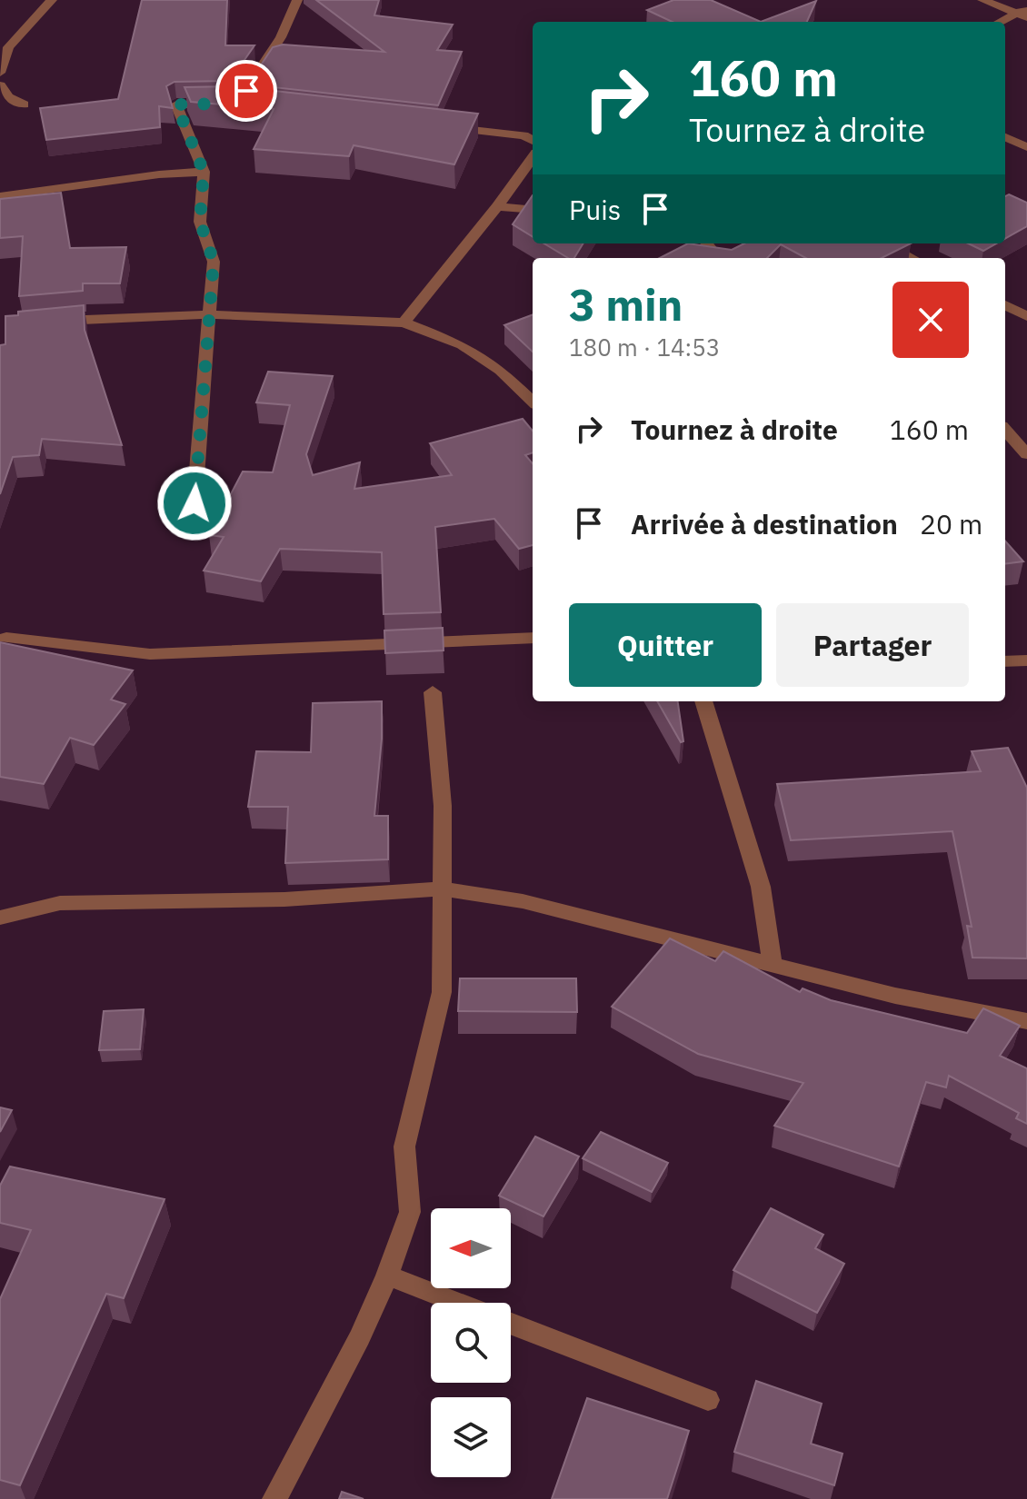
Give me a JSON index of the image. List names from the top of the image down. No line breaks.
{"north":"left","page":{"turn":["160 m","Tournez à droite"],"then":"Puis","heading":["3 min","180 m · 14:53"],"list":[{"name":"Tournez à droite","value":"160 m"},{"name":"Arrivée à destination","value":"20 m"}],"buttons":["Quitter","Partager"]}}
